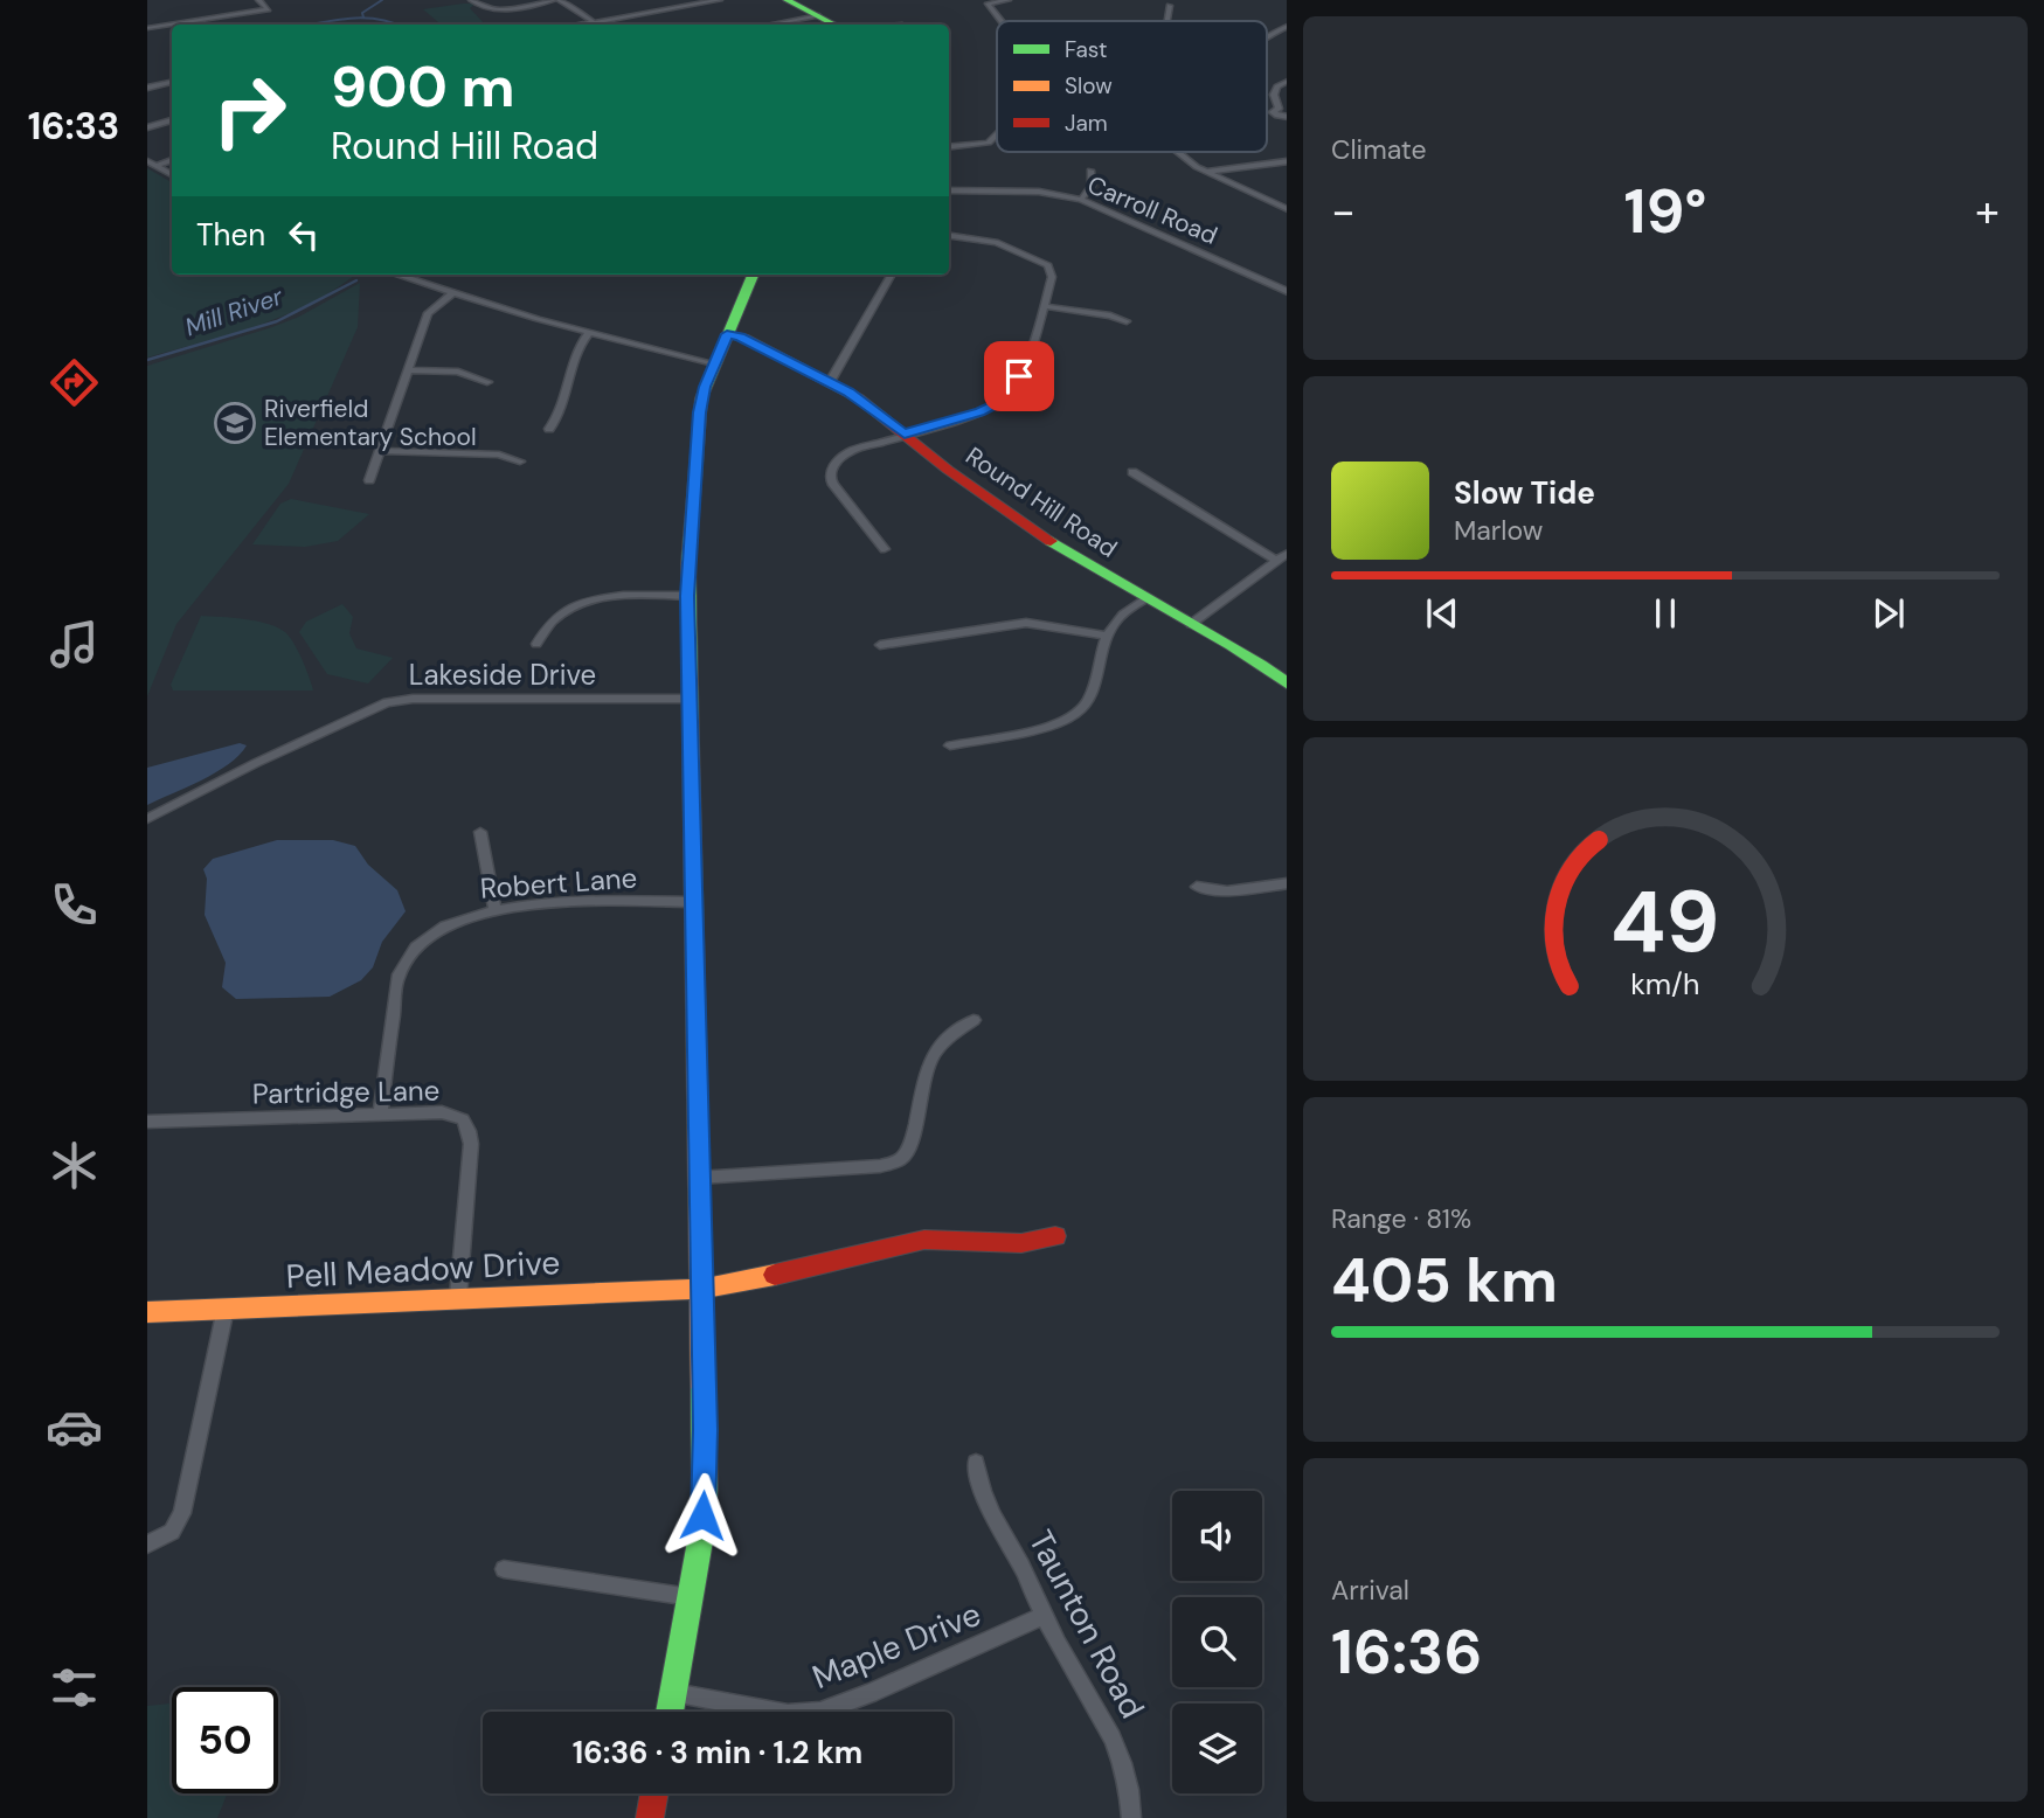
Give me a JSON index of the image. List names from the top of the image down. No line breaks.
{"streets":{"main road":["Round Hill Road","Pell Meadow Drive"],"street":["Carroll Road","Lakeside Drive","Robert Lane","Partridge Lane","Taunton Road","Maple Drive"]},"crossings":[["Robert Lane","Partridge Lane"],["Partridge Lane","Pell Meadow Drive"],["Taunton Road","Maple Drive"]],"water":["Mill River"],"places":{"school or university":["Riverfield Elementary School"]},"legend":["Fast","Slow","Jam"],"page":{"tabs":"16:33","tile":["Climate",["Range · 81%","405 km"],["Arrival","16:36"]],"turn":["900 m","Round Hill Road"],"heat":["−","19°","+"],"then":"Then","song":["Slow Tide","Marlow"],"limit":"50","trip":"16:36 · 3 min · 1.2 km","gauge":["49","km/h"]}}
